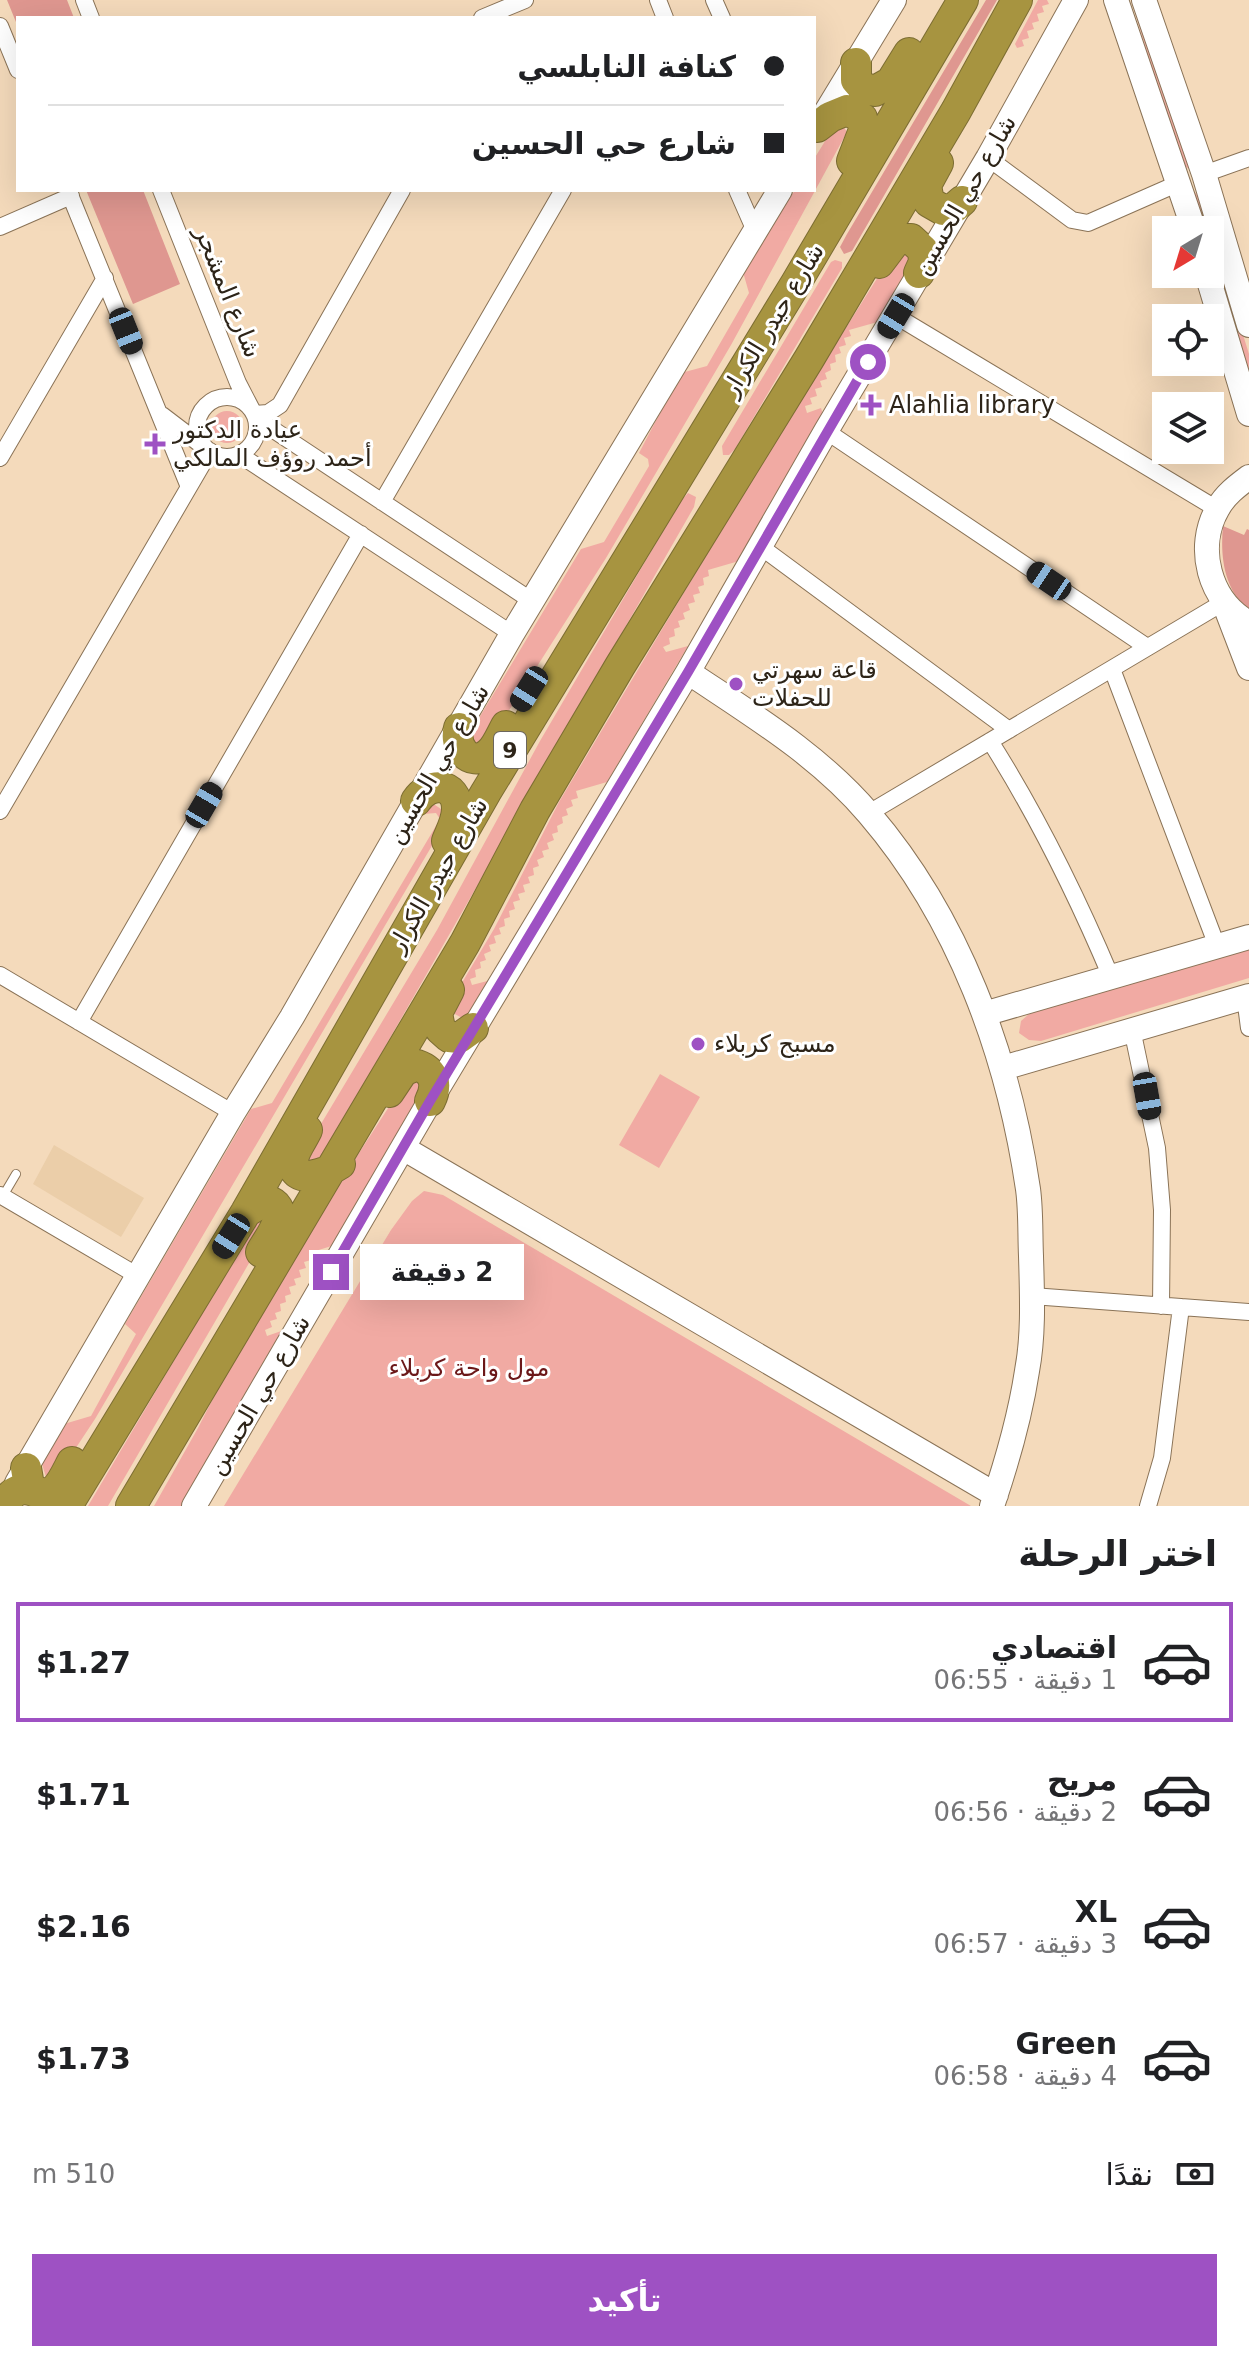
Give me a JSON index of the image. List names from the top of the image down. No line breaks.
{"streets":{"highway":["شارع حيدر الكرار","9"],"street":["شارع حي الحسين","شارع المشجر"]},"parks":["مول واحة كربلاء"],"places":{"health":["Alahlia library","عيادة الدكتور أحمد روؤف المالكي"],"other":["قاعة سهرتي للحفلات","مسبح كربلاء"]},"north":"bottom left","page":{"banner":["كنافة النابلسي","شارع حي الحسين"],"bubble":"2 دقيقة","heading":"اختر الرحلة","list":[{"name":"اقتصادي","note":"1 دقيقة · 06:55","value":"$1.27"},{"name":"مريح","note":"2 دقيقة · 06:56","value":"$1.71"},{"name":"XL","note":"3 دقيقة · 06:57","value":"$2.16"},{"name":"Green","note":"4 دقيقة · 06:58","value":"$1.73"}],"pay":["نقدًا","510 m"],"buttons":"تأكيد"}}
